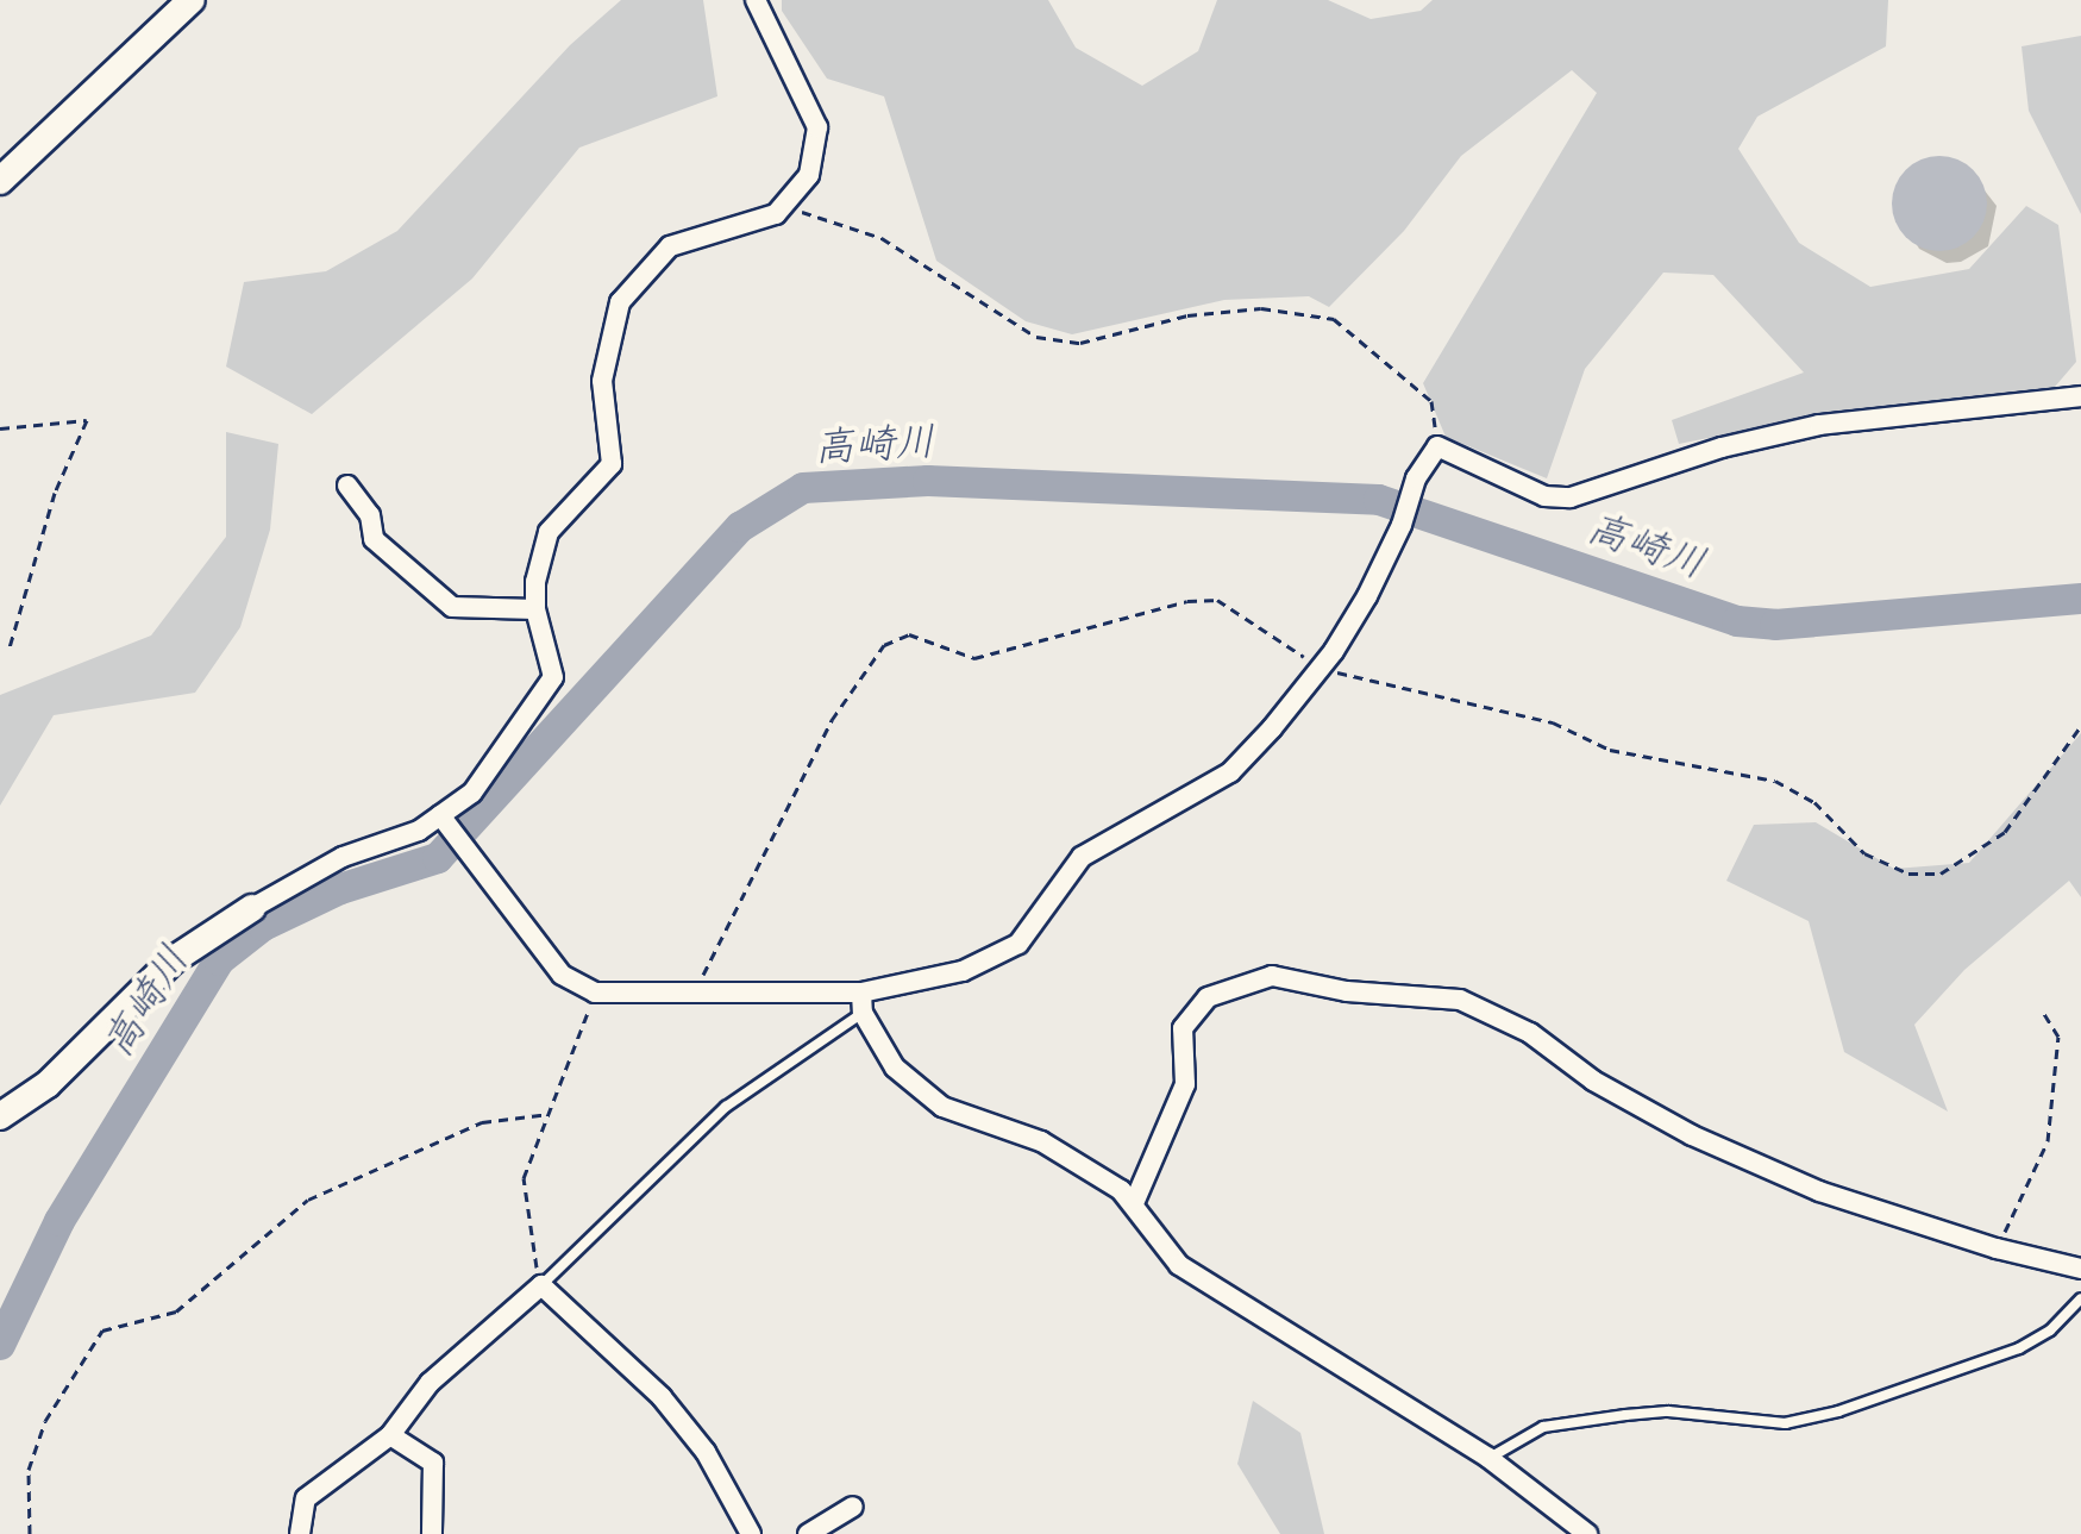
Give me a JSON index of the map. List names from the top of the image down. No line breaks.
{"water":["高崎川"]}
